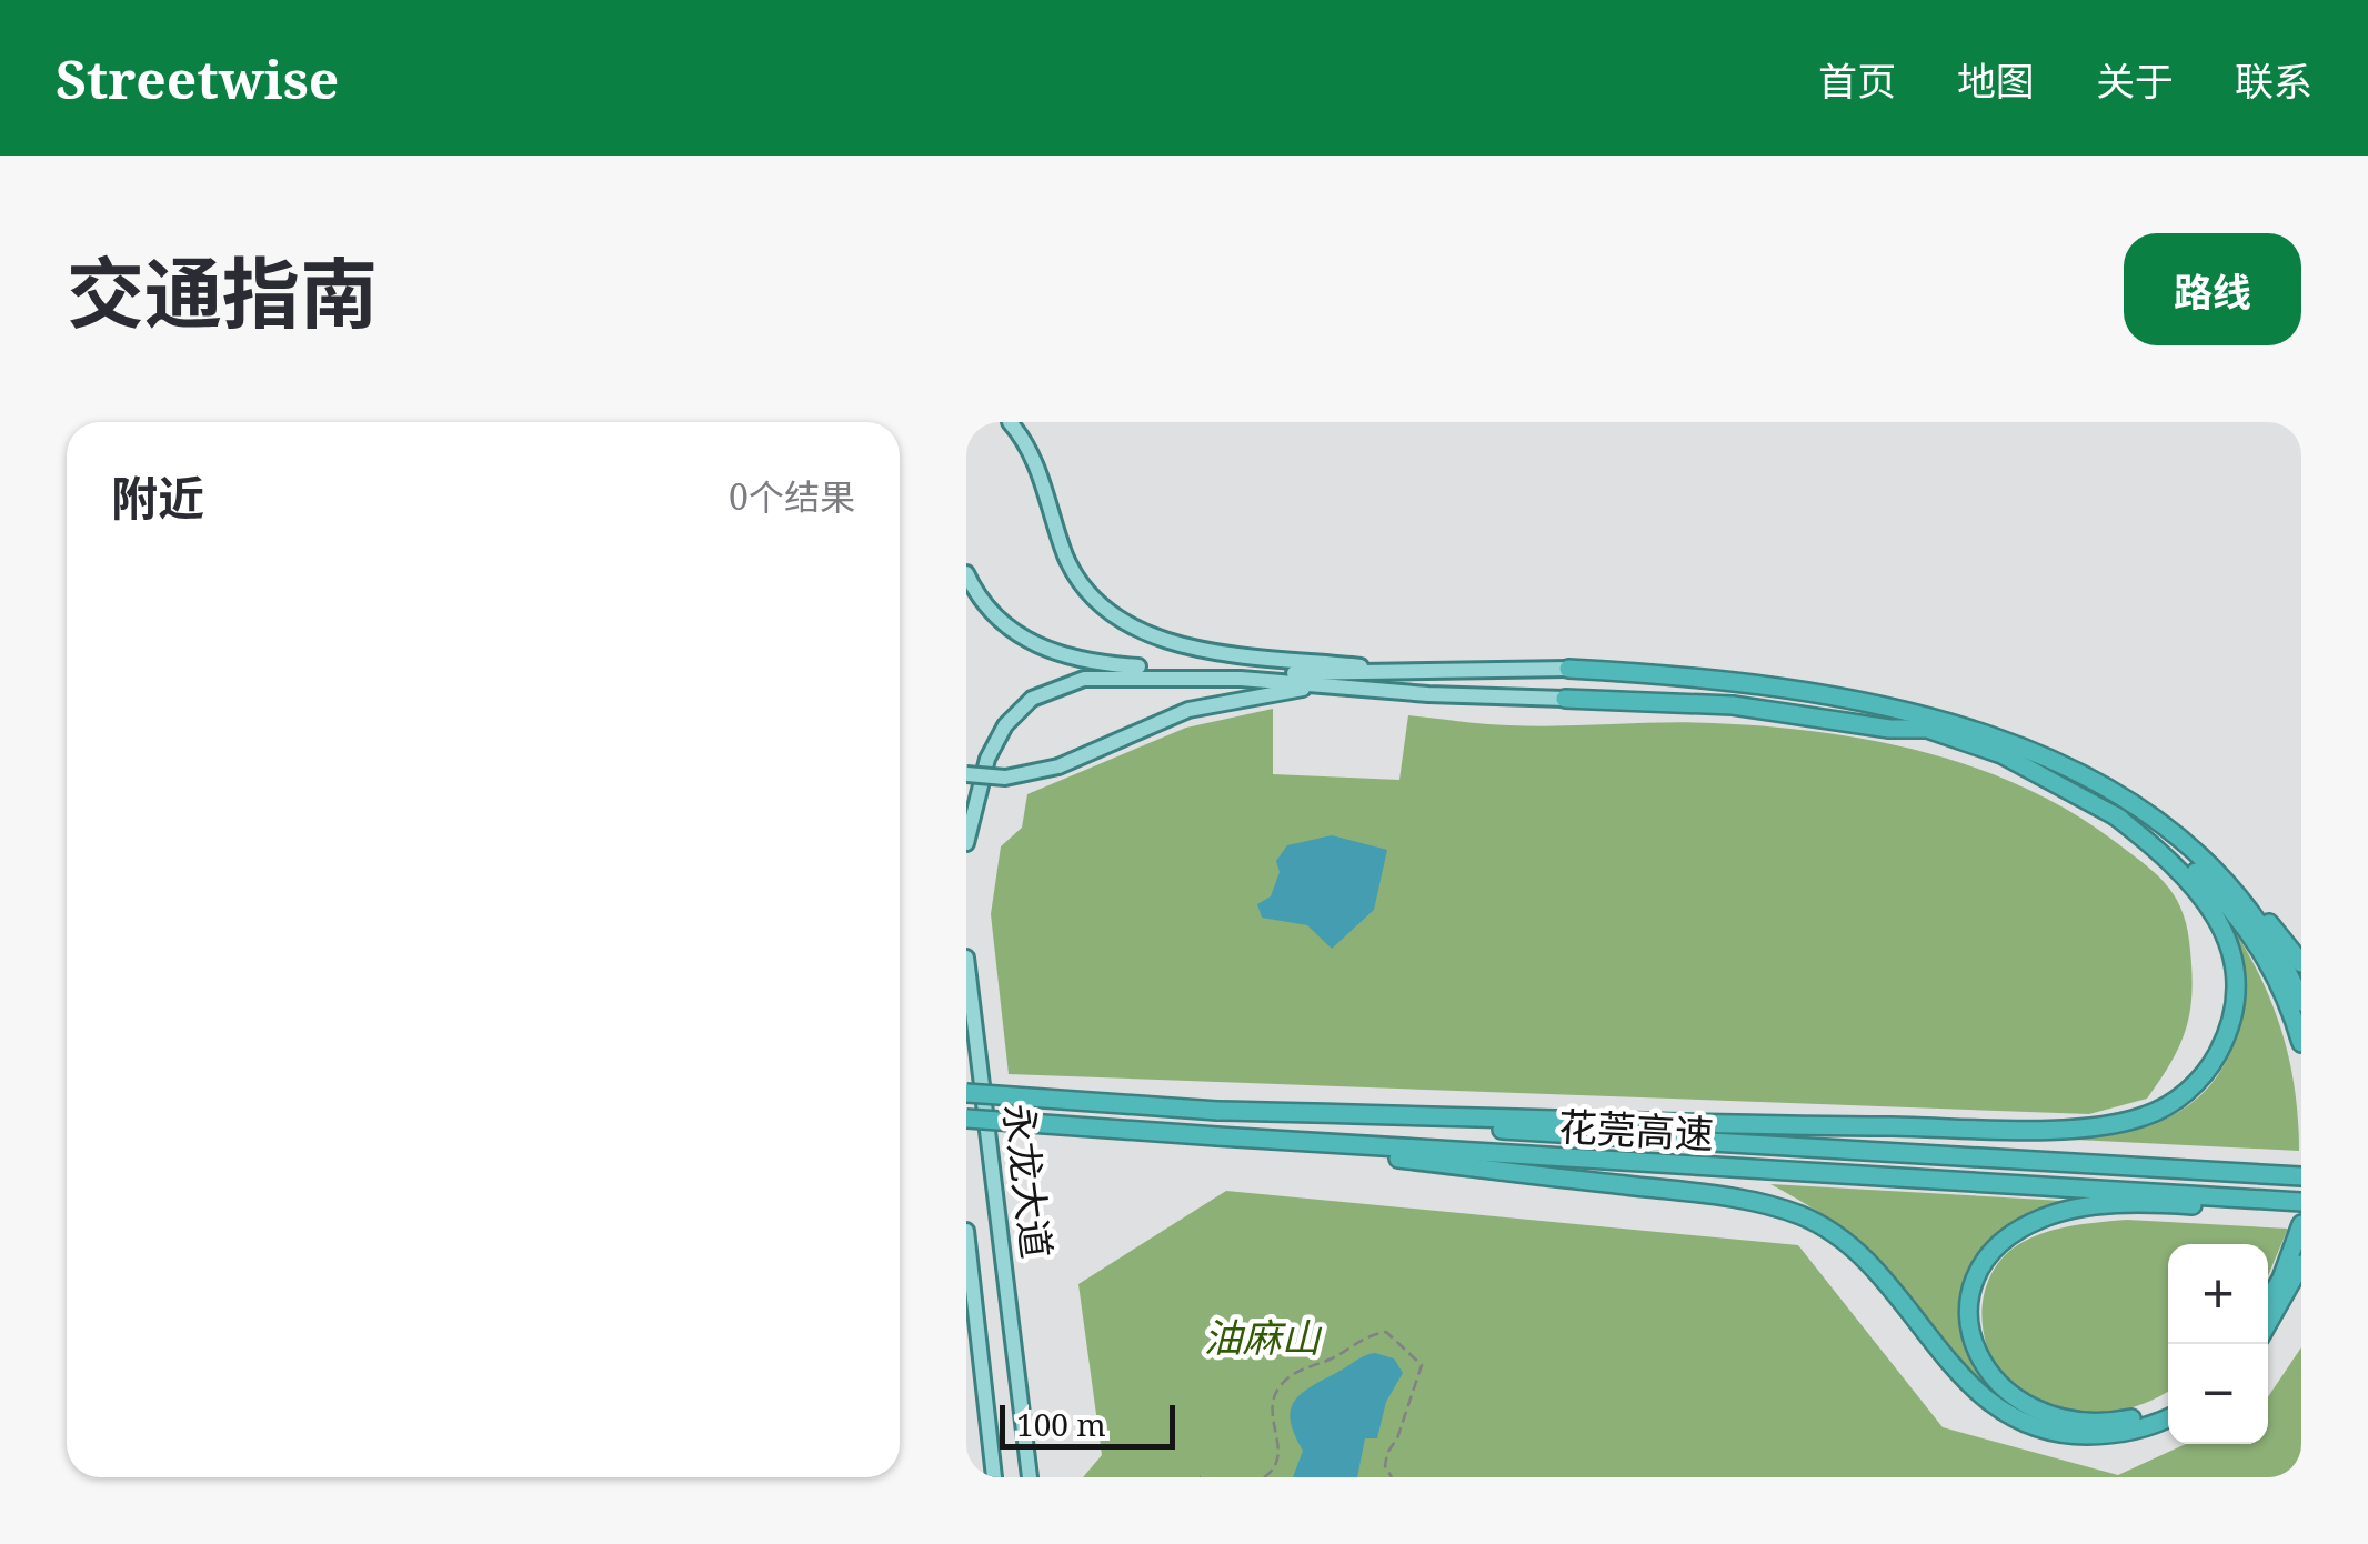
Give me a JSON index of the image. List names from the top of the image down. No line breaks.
{"streets":{"highway":["花莞高速"],"main road":["永龙大道"]},"parks":["油麻山"],"scale_bar":"100 m","page":{"header":"Streetwise","nav":["首页","地图","关于","联系"],"title":"交通指南","buttons":"路线","heading":["附近","0个结果"],"map_buttons":["+","−"],"scale":"100 m"}}
